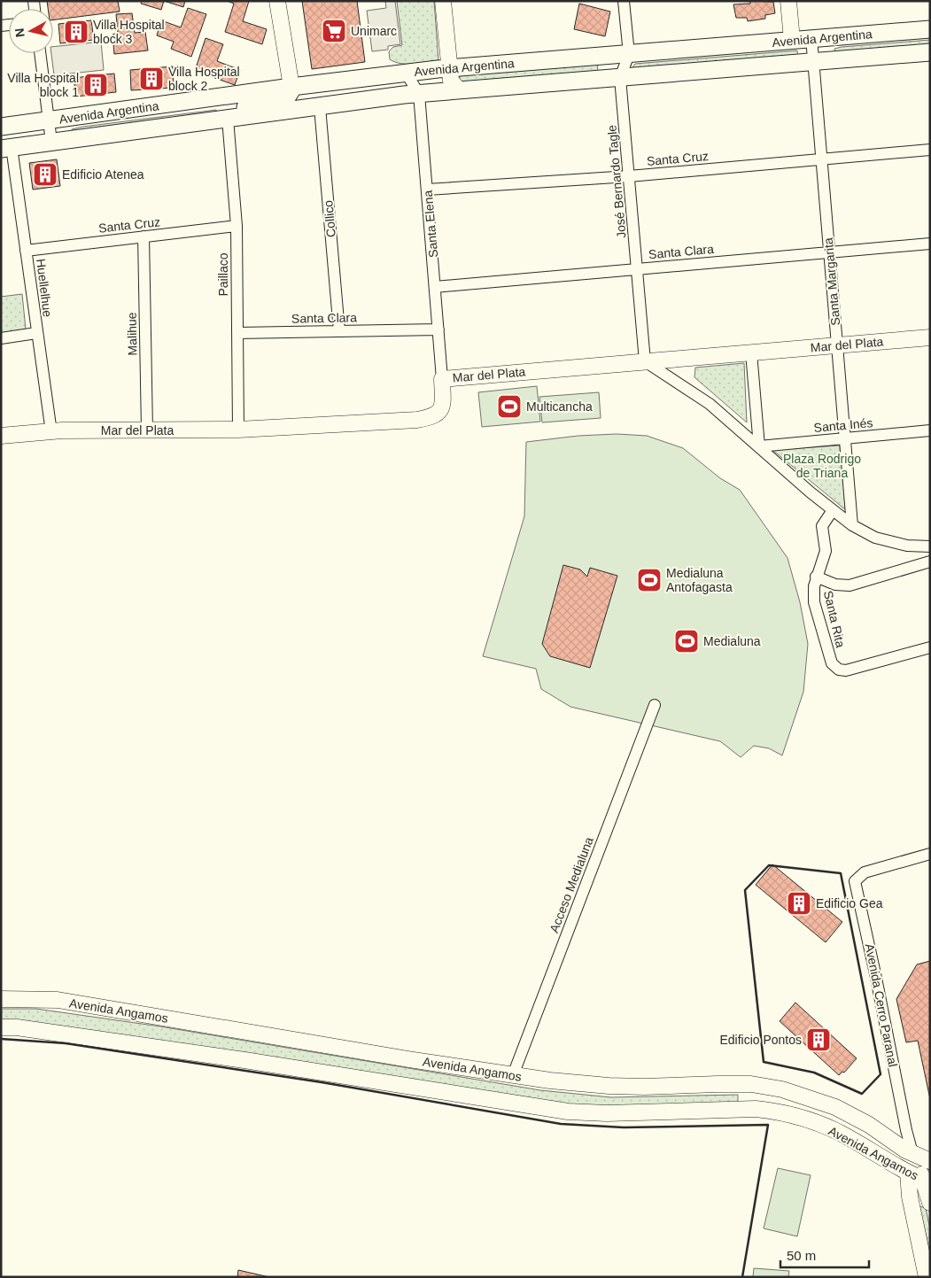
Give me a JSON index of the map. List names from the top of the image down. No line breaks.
{"streets":{"main road":["Avenida Argentina","Mar del Plata","Avenida Cerro Paranal","Avenida Angamos"],"street":["Santa Cruz","José Bernardo Tagle","Collico","Santa Elena","Santa Clara","Paillaco","Santa Margarita","Huellelhue","Malihue","Santa Inés","Santa Rita","Acceso Medialuna"]},"crossings":[["Avenida Argentina","José Bernardo Tagle"],["Avenida Argentina","Collico"],["Avenida Argentina","Santa Elena"],["Avenida Argentina","Paillaco"],["Avenida Argentina","Santa Margarita"],["Avenida Argentina","Huellelhue"],["Santa Cruz","José Bernardo Tagle"],["Santa Cruz","Santa Elena"],["Santa Cruz","Paillaco"],["Santa Cruz","Santa Margarita"],["Santa Cruz","Huellelhue"],["Santa Cruz","Malihue"],["José Bernardo Tagle","Santa Clara"],["José Bernardo Tagle","Mar del Plata"],["Collico","Santa Clara"],["Santa Elena","Santa Clara"],["Santa Elena","Mar del Plata"],["Santa Clara","Paillaco"],["Santa Clara","Santa Margarita"],["Paillaco","Mar del Plata"],["Santa Margarita","Mar del Plata"],["Santa Margarita","Santa Inés"],["Huellelhue","Mar del Plata"],["Malihue","Mar del Plata"],["Acceso Medialuna","Avenida Angamos"],["Avenida Cerro Paranal","Avenida Angamos"]],"parks":["Plaza Rodrigo de Triana"],"places":{"supermarket":["Unimarc"],"building":["Villa Hospital block 3","Villa Hospital block 2","Villa Hospital block 1","Edificio Atenea","Edificio Gea","Edificio Pontos"],"sports":["Multicancha","Medialuna Antofagasta","Medialuna"]},"scale_bar":"50 m","north":"left"}
